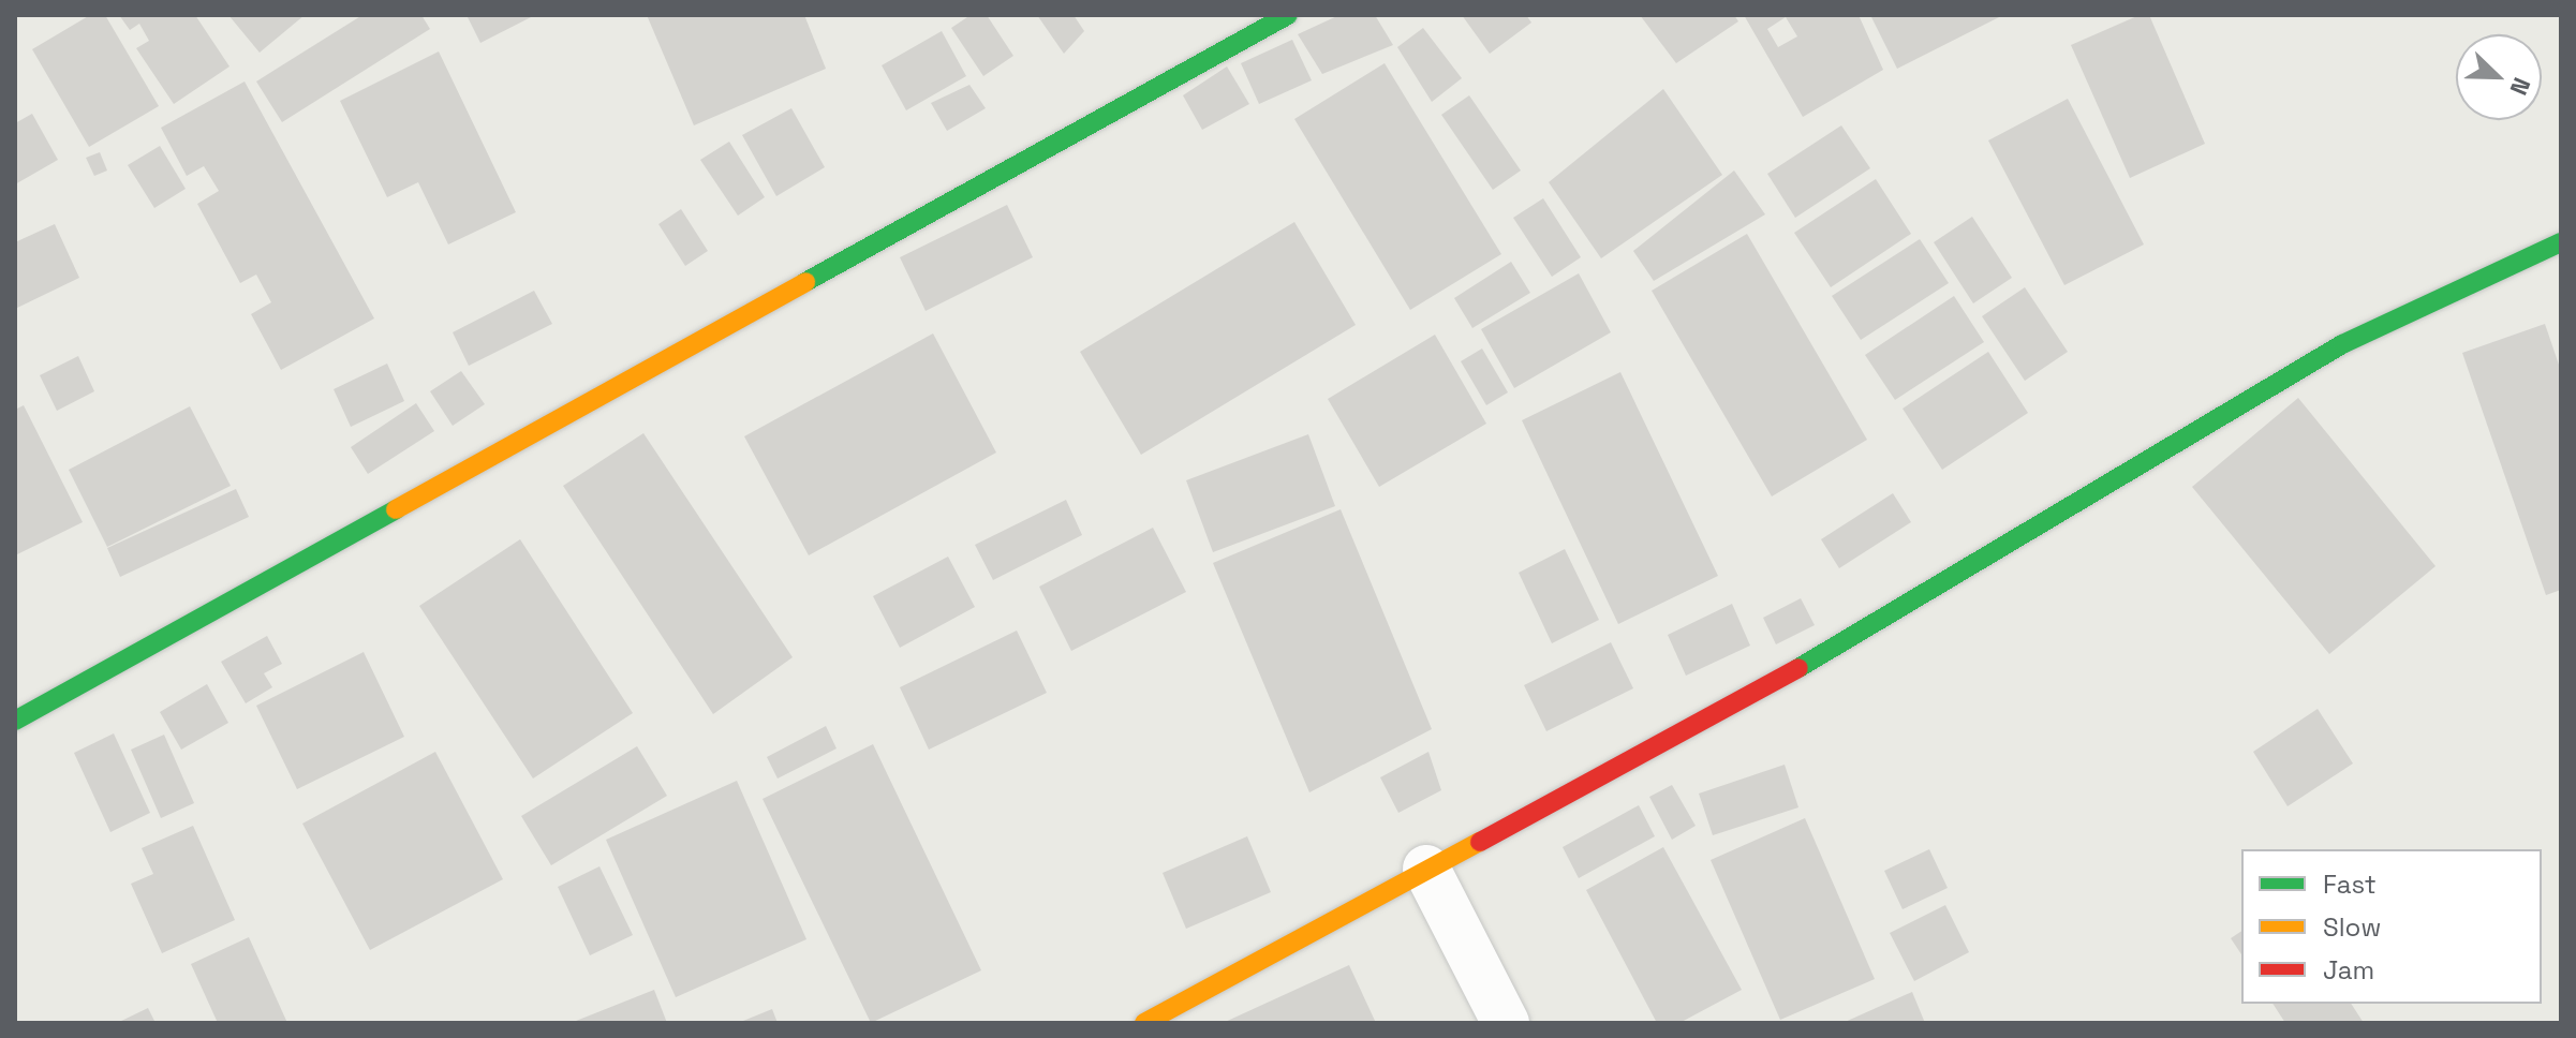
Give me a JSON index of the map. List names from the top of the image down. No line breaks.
{"legend":["Fast","Slow","Jam"],"north":"bottom right"}
